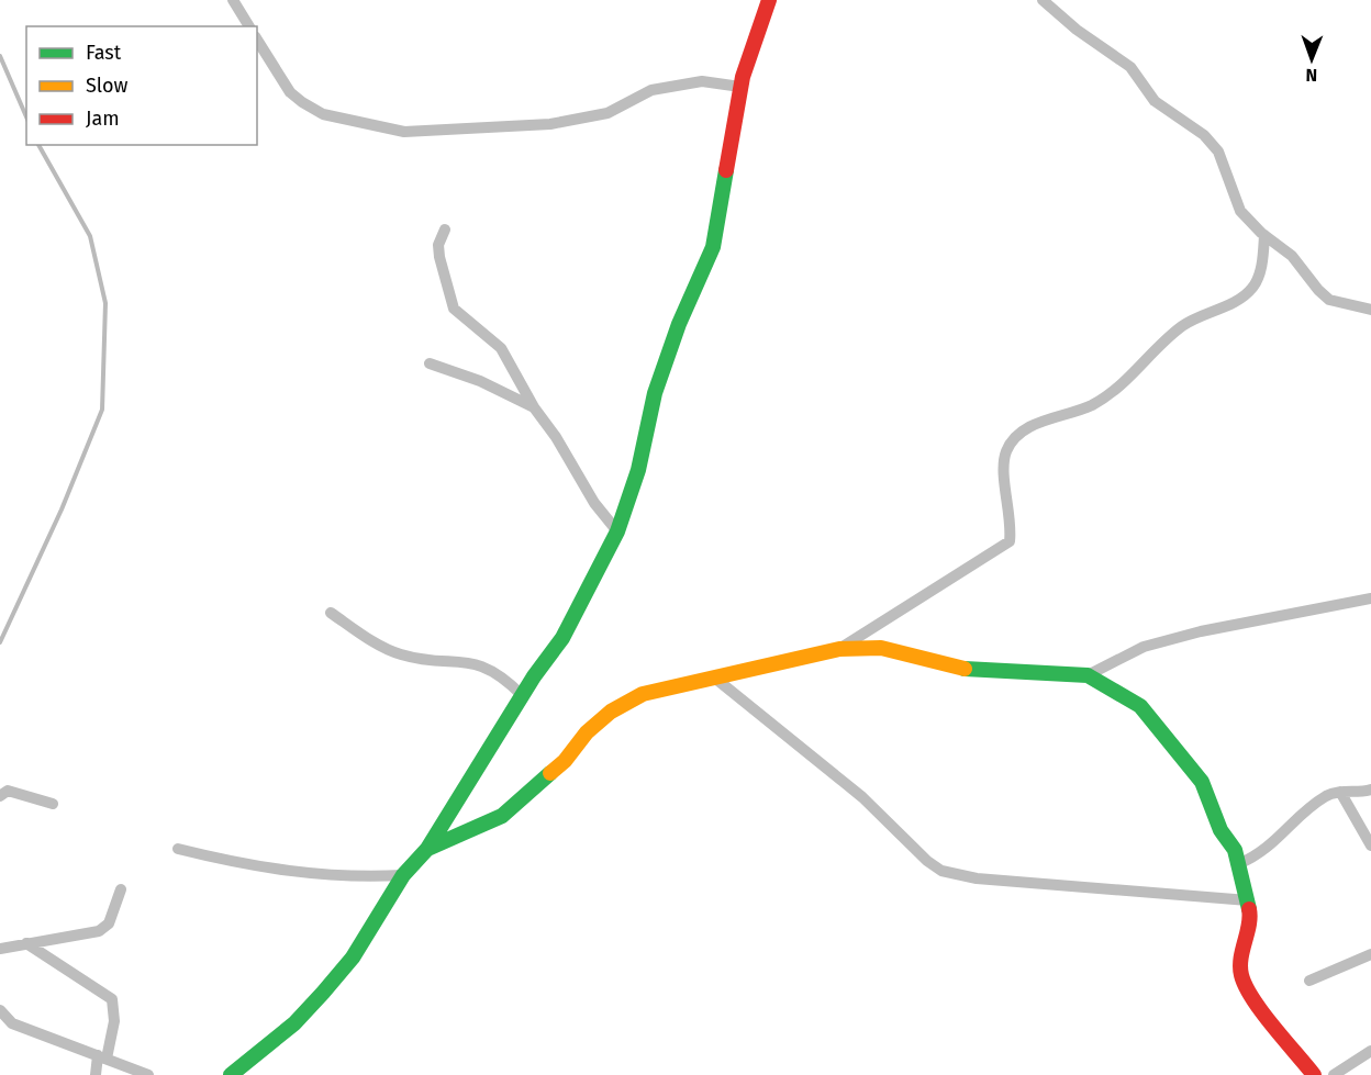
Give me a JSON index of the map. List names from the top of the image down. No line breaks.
{"legend":["Fast","Slow","Jam"],"north":"bottom"}
